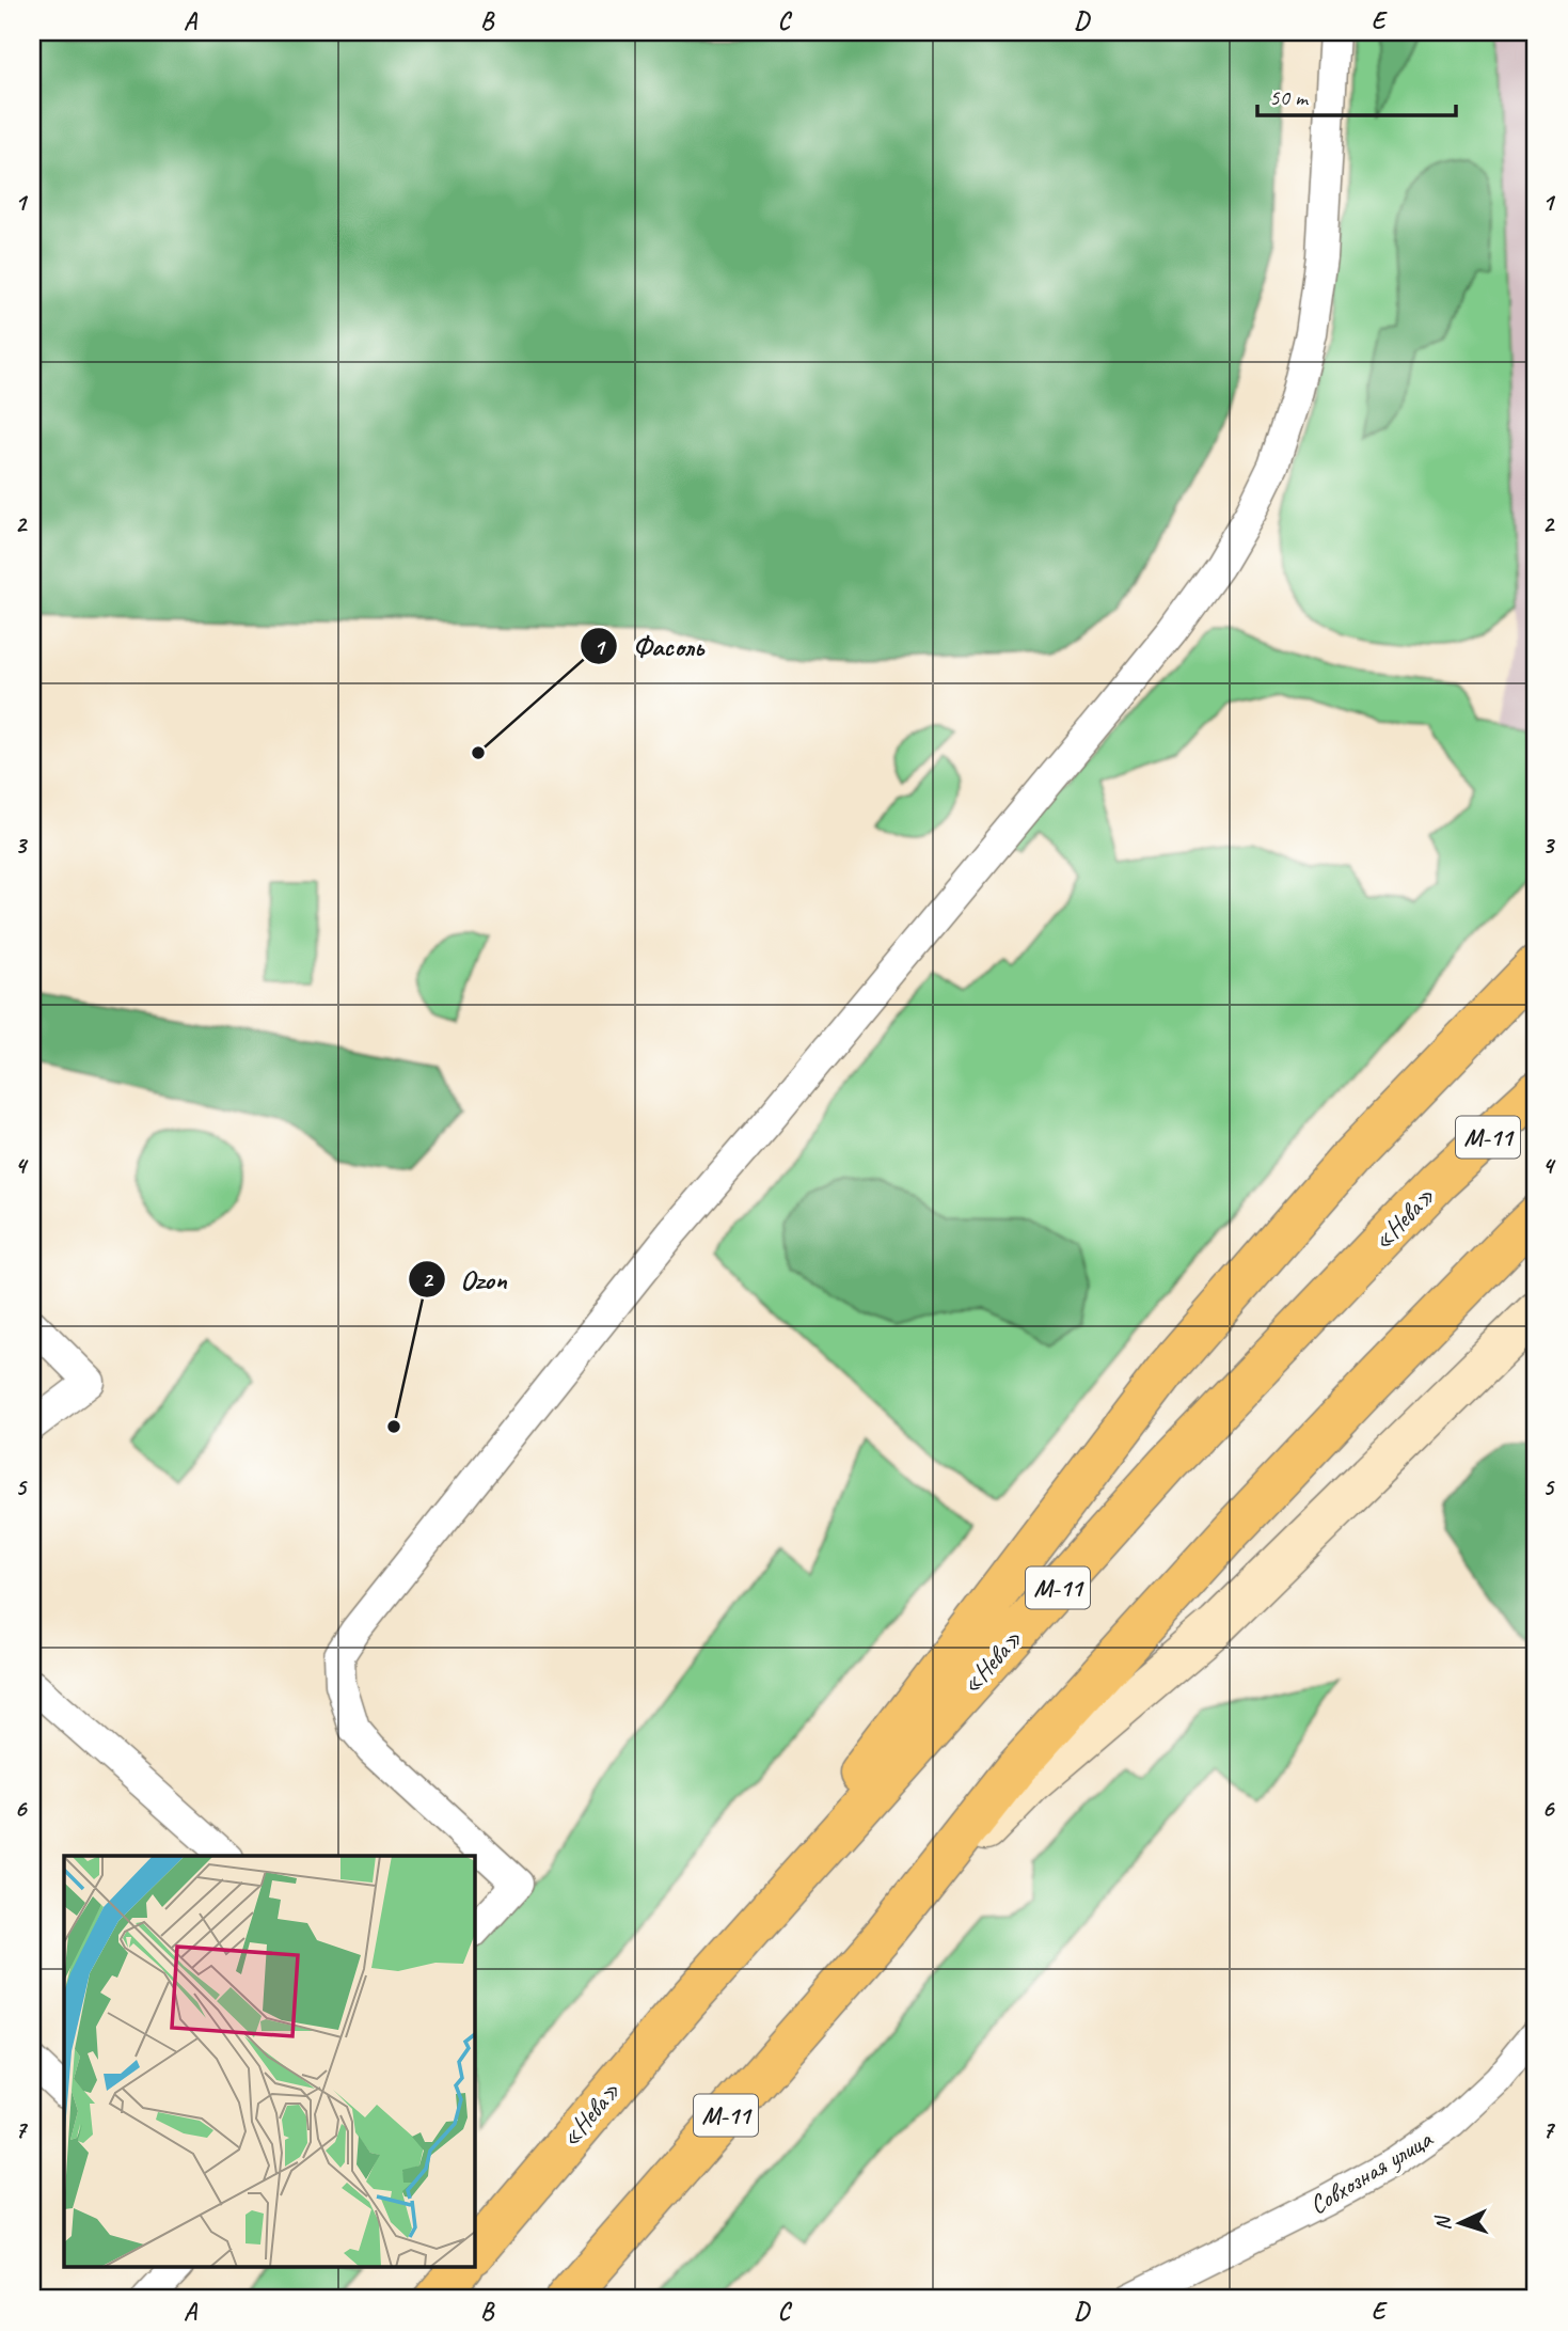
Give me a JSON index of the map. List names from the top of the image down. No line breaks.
{"streets":{"highway":["М-11","«Нева»"],"street":["Совхозная улица"]},"places":["Фасоль","Ozon"],"scale_bar":"50 m","north":"left","grid":{"columns":["A","B","C","D","E"],"rows":["1","2","3","4","5","6","7"]}}
